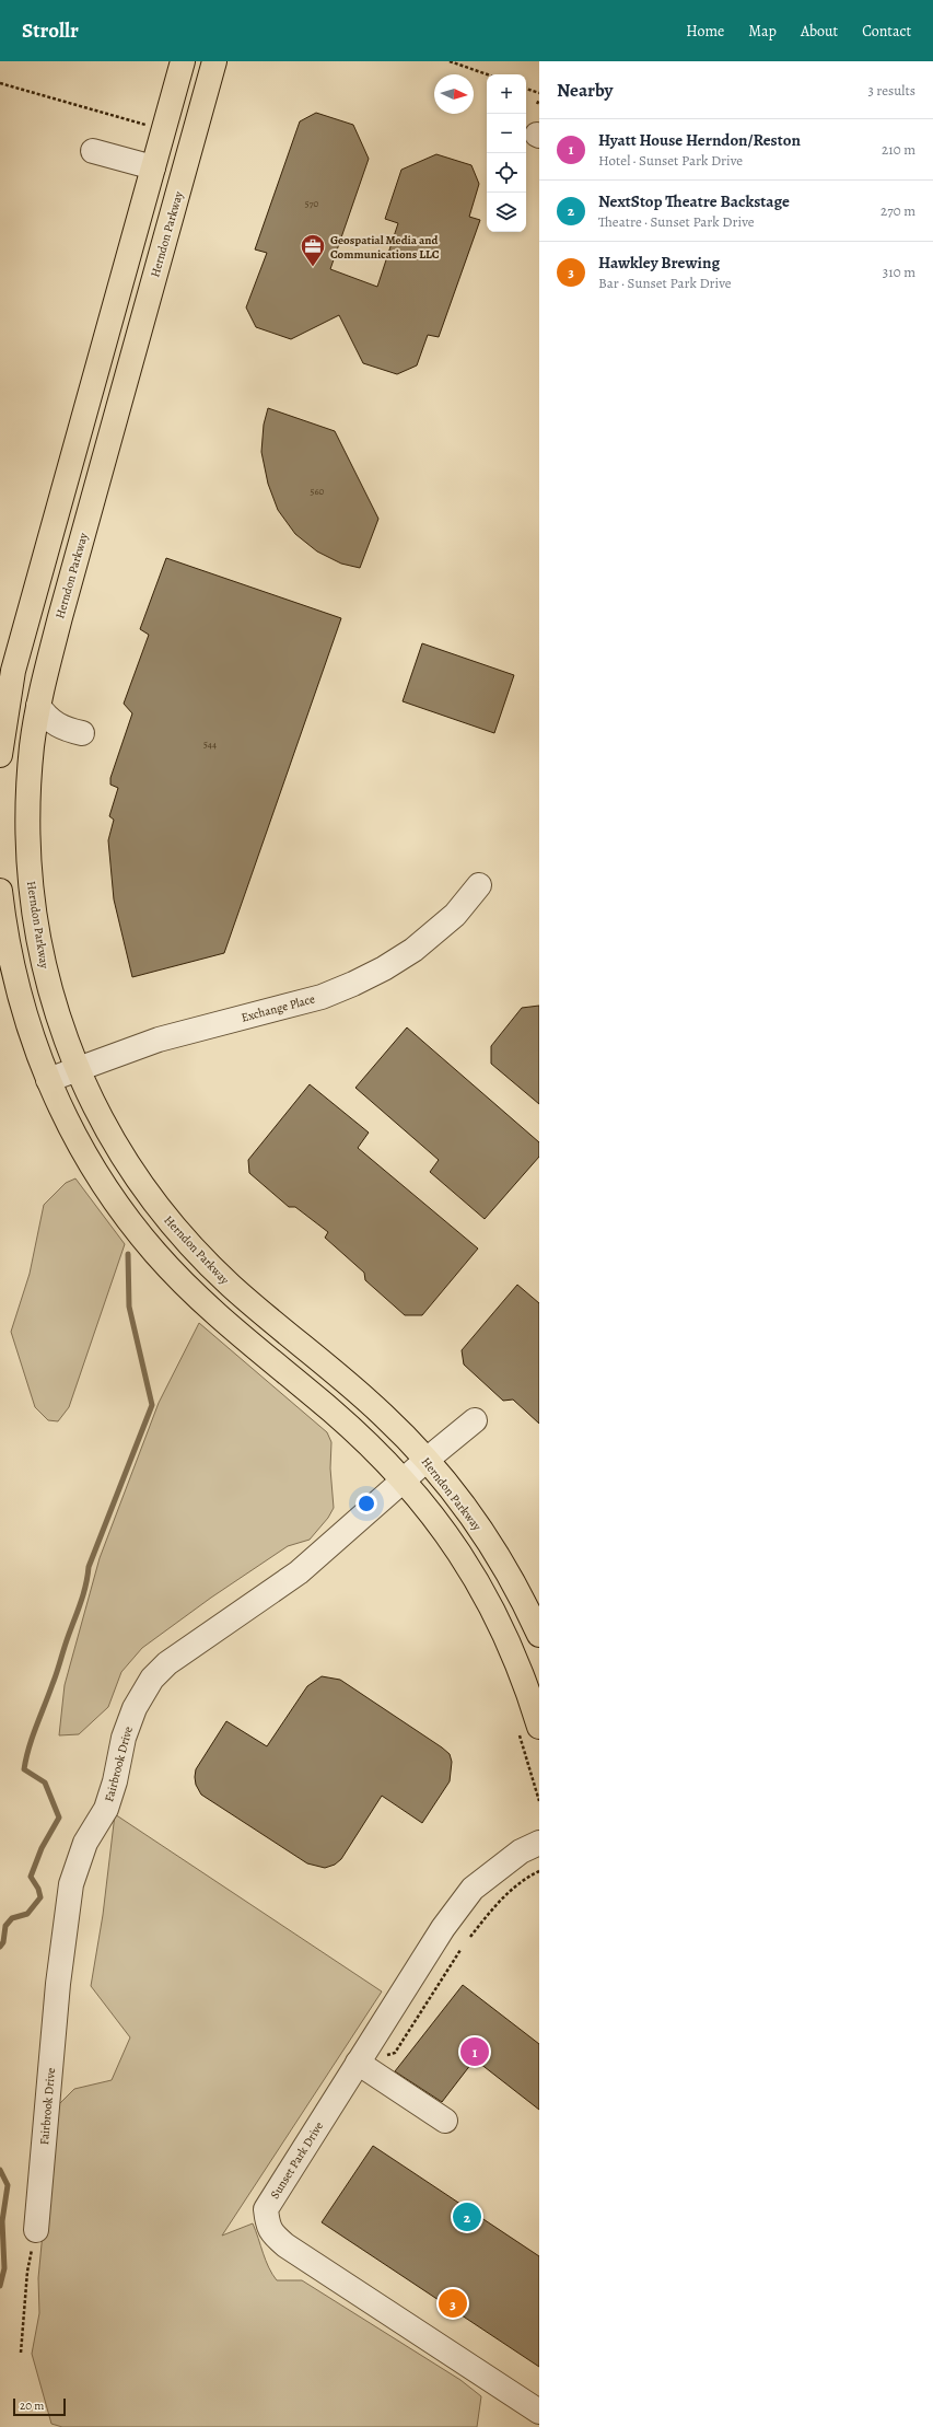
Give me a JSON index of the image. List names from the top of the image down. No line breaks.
{"streets":{"main road":["Herndon Parkway"],"street":["Exchange Place","Fairbrook Drive","Sunset Park Drive"]},"crossings":[["Herndon Parkway","Exchange Place"],["Herndon Parkway","Fairbrook Drive"]],"places":{"office":["Geospatial Media and Communications LLC"]},"house_numbers":["570","560","544"],"scale_bar":"20 m","north":"right","page":{"header":"Strollr","nav":["Home","Map","About","Contact"],"heading":["Nearby","3 results"],"map_buttons":["+","−"],"list":[{"mark":"1","name":"Hyatt House Herndon/Reston","note":"Hotel · Sunset Park Drive","value":"210 m"},{"mark":"2","name":"NextStop Theatre Backstage","note":"Theatre · Sunset Park Drive","value":"270 m"},{"mark":"3","name":"Hawkley Brewing","note":"Bar · Sunset Park Drive","value":"310 m"}],"pins":["1","2","3"],"scale":"20 m"}}
